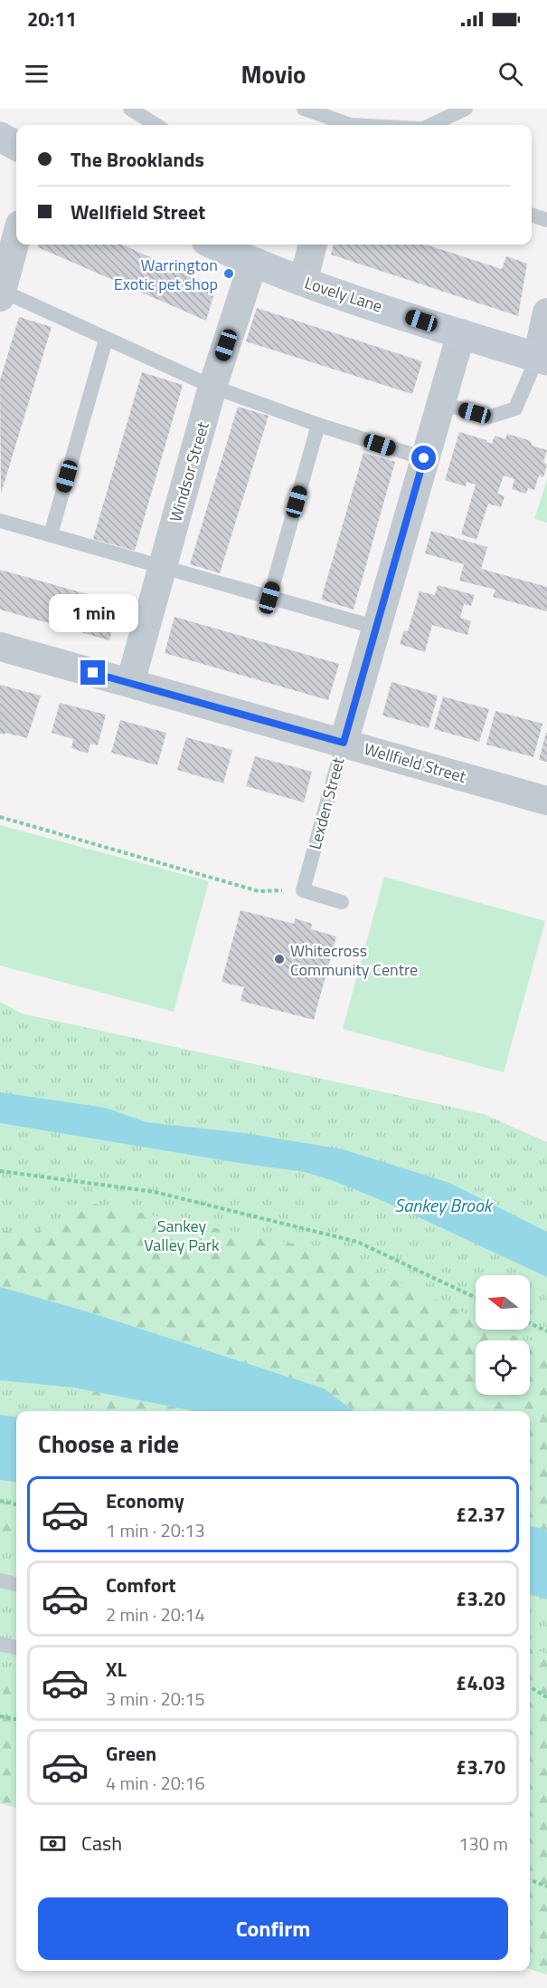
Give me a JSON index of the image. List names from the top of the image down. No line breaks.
{"streets":{"street":["Lovely Lane","Windsor Street","Wellfield Street","Lexden Street"]},"crossings":[["Lovely Lane","Windsor Street"],["Lovely Lane","Lexden Street"],["Windsor Street","Wellfield Street"],["Wellfield Street","Lexden Street"]],"water":["Sankey Brook"],"parks":["Sankey Valley Park"],"places":["Warrington Exotic pet shop","Whitecross Community Centre"],"north":"left","page":{"status":"20:11","header":"Movio","banner":["The Brooklands","Wellfield Street"],"bubble":"1 min","heading":"Choose a ride","list":[{"name":"Economy","note":"1 min · 20:13","value":"£2.37"},{"name":"Comfort","note":"2 min · 20:14","value":"£3.20"},{"name":"XL","note":"3 min · 20:15","value":"£4.03"},{"name":"Green","note":"4 min · 20:16","value":"£3.70"}],"pay":["Cash","130 m"],"buttons":"Confirm"}}
